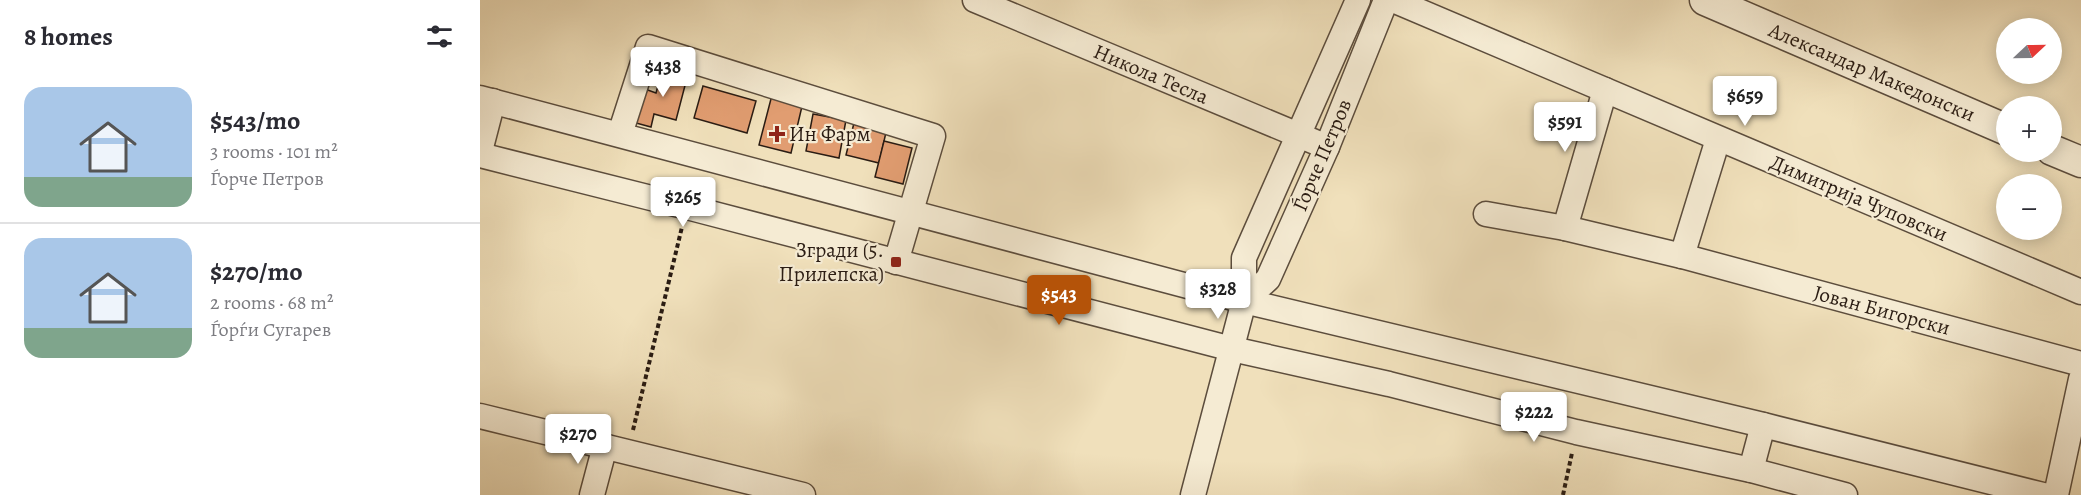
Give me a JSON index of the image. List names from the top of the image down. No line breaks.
{"streets":{"street":["Александар Македонски","Никола Тесла","Ѓорче Петров","Димитрија Чуповски","Јован Бигорски"]},"crossings":[["Никола Тесла","Ѓорче Петров"]],"places":{"health":["Ин Фарм"],"transit":["Згради (5. Прилепска)"]},"north":"right","page":{"heading":"8 homes","map_buttons":["+","−"],"price":["$438","$659","$591","$265","$328","$543","$222","$270"],"list":[{"name":"$543/mo","note":"3 rooms · 101 m² · Ѓорче Петров"},{"name":"$270/mo","note":"2 rooms · 68 m² · Ѓорѓи Сугарев"}]}}
